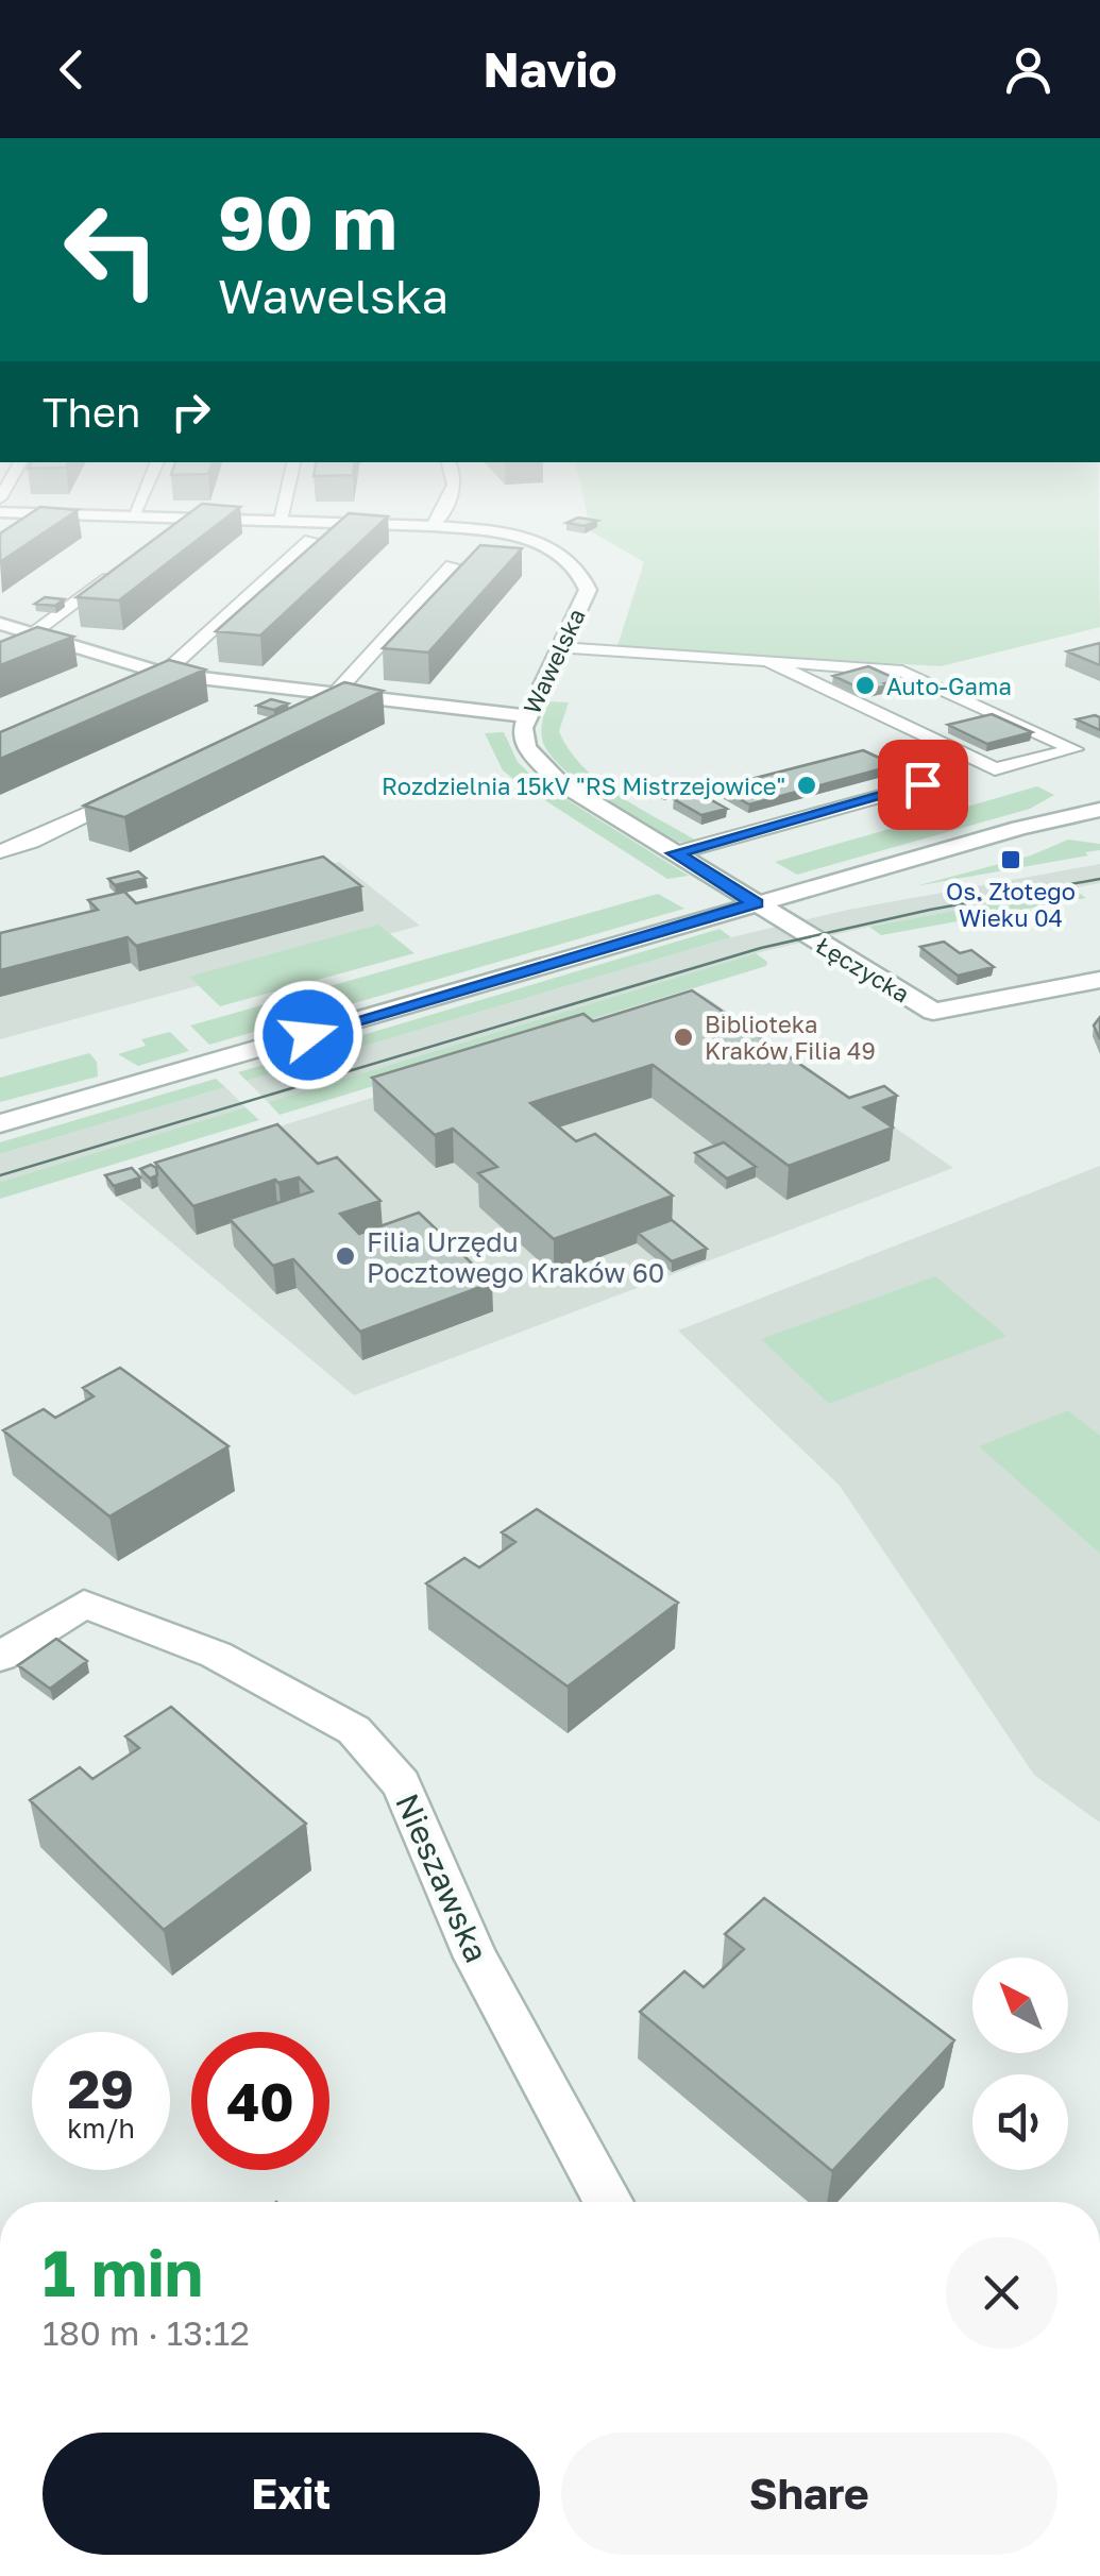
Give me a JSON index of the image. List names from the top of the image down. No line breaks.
{"streets":{"street":["Wawelska","Łęczycka","Nieszawska"]},"crossings":[["Wawelska","Łęczycka"]],"places":{"other":["Auto-Gama","Rozdzielnia 15kV \"RS Mistrzejowice\"","Biblioteka Kraków Filia 49","Filia Urzędu Pocztowego Kraków 60"],"transit":["Os. Złotego Wieku 04"]},"north":"top left","page":{"header":"Navio","turn":["90 m","Wawelska"],"then":"Then","speed":"29 km/h","limit":"40","heading":["1 min","180 m · 13:12"],"buttons":["Exit","Share"]}}
